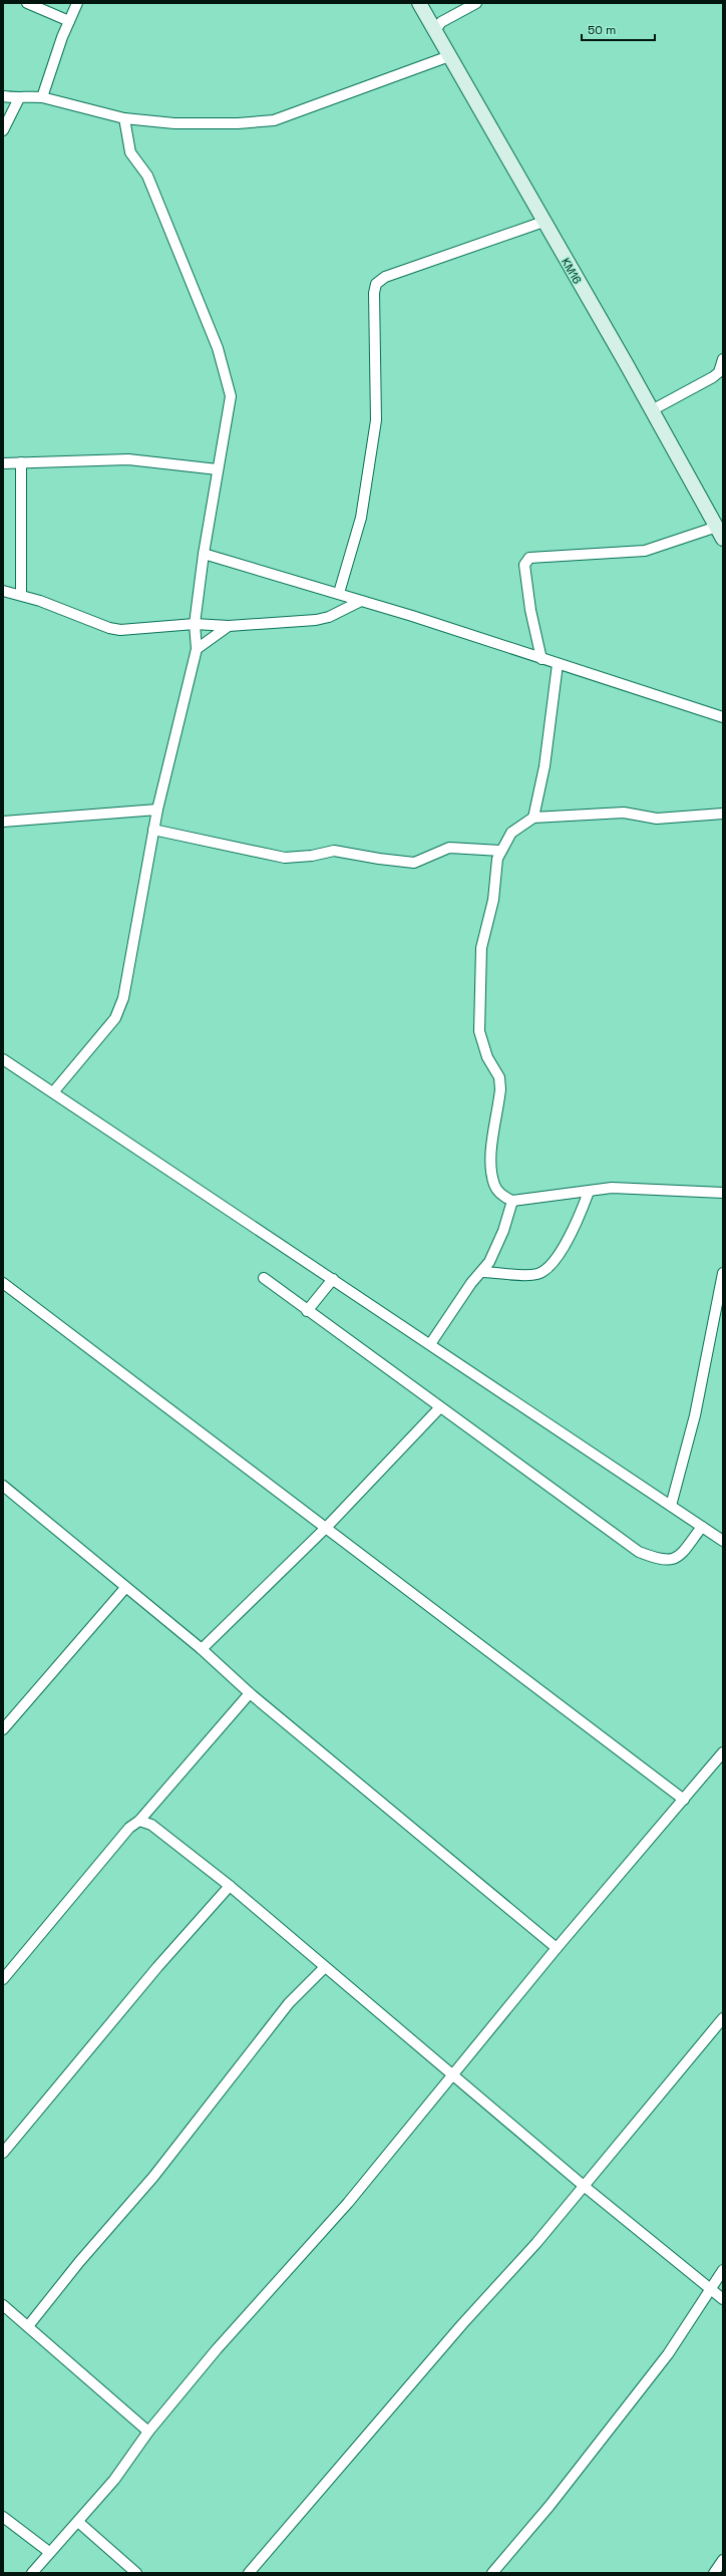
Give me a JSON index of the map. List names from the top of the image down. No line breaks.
{"streets":{"street":["KM16"]},"scale_bar":"50 m"}
